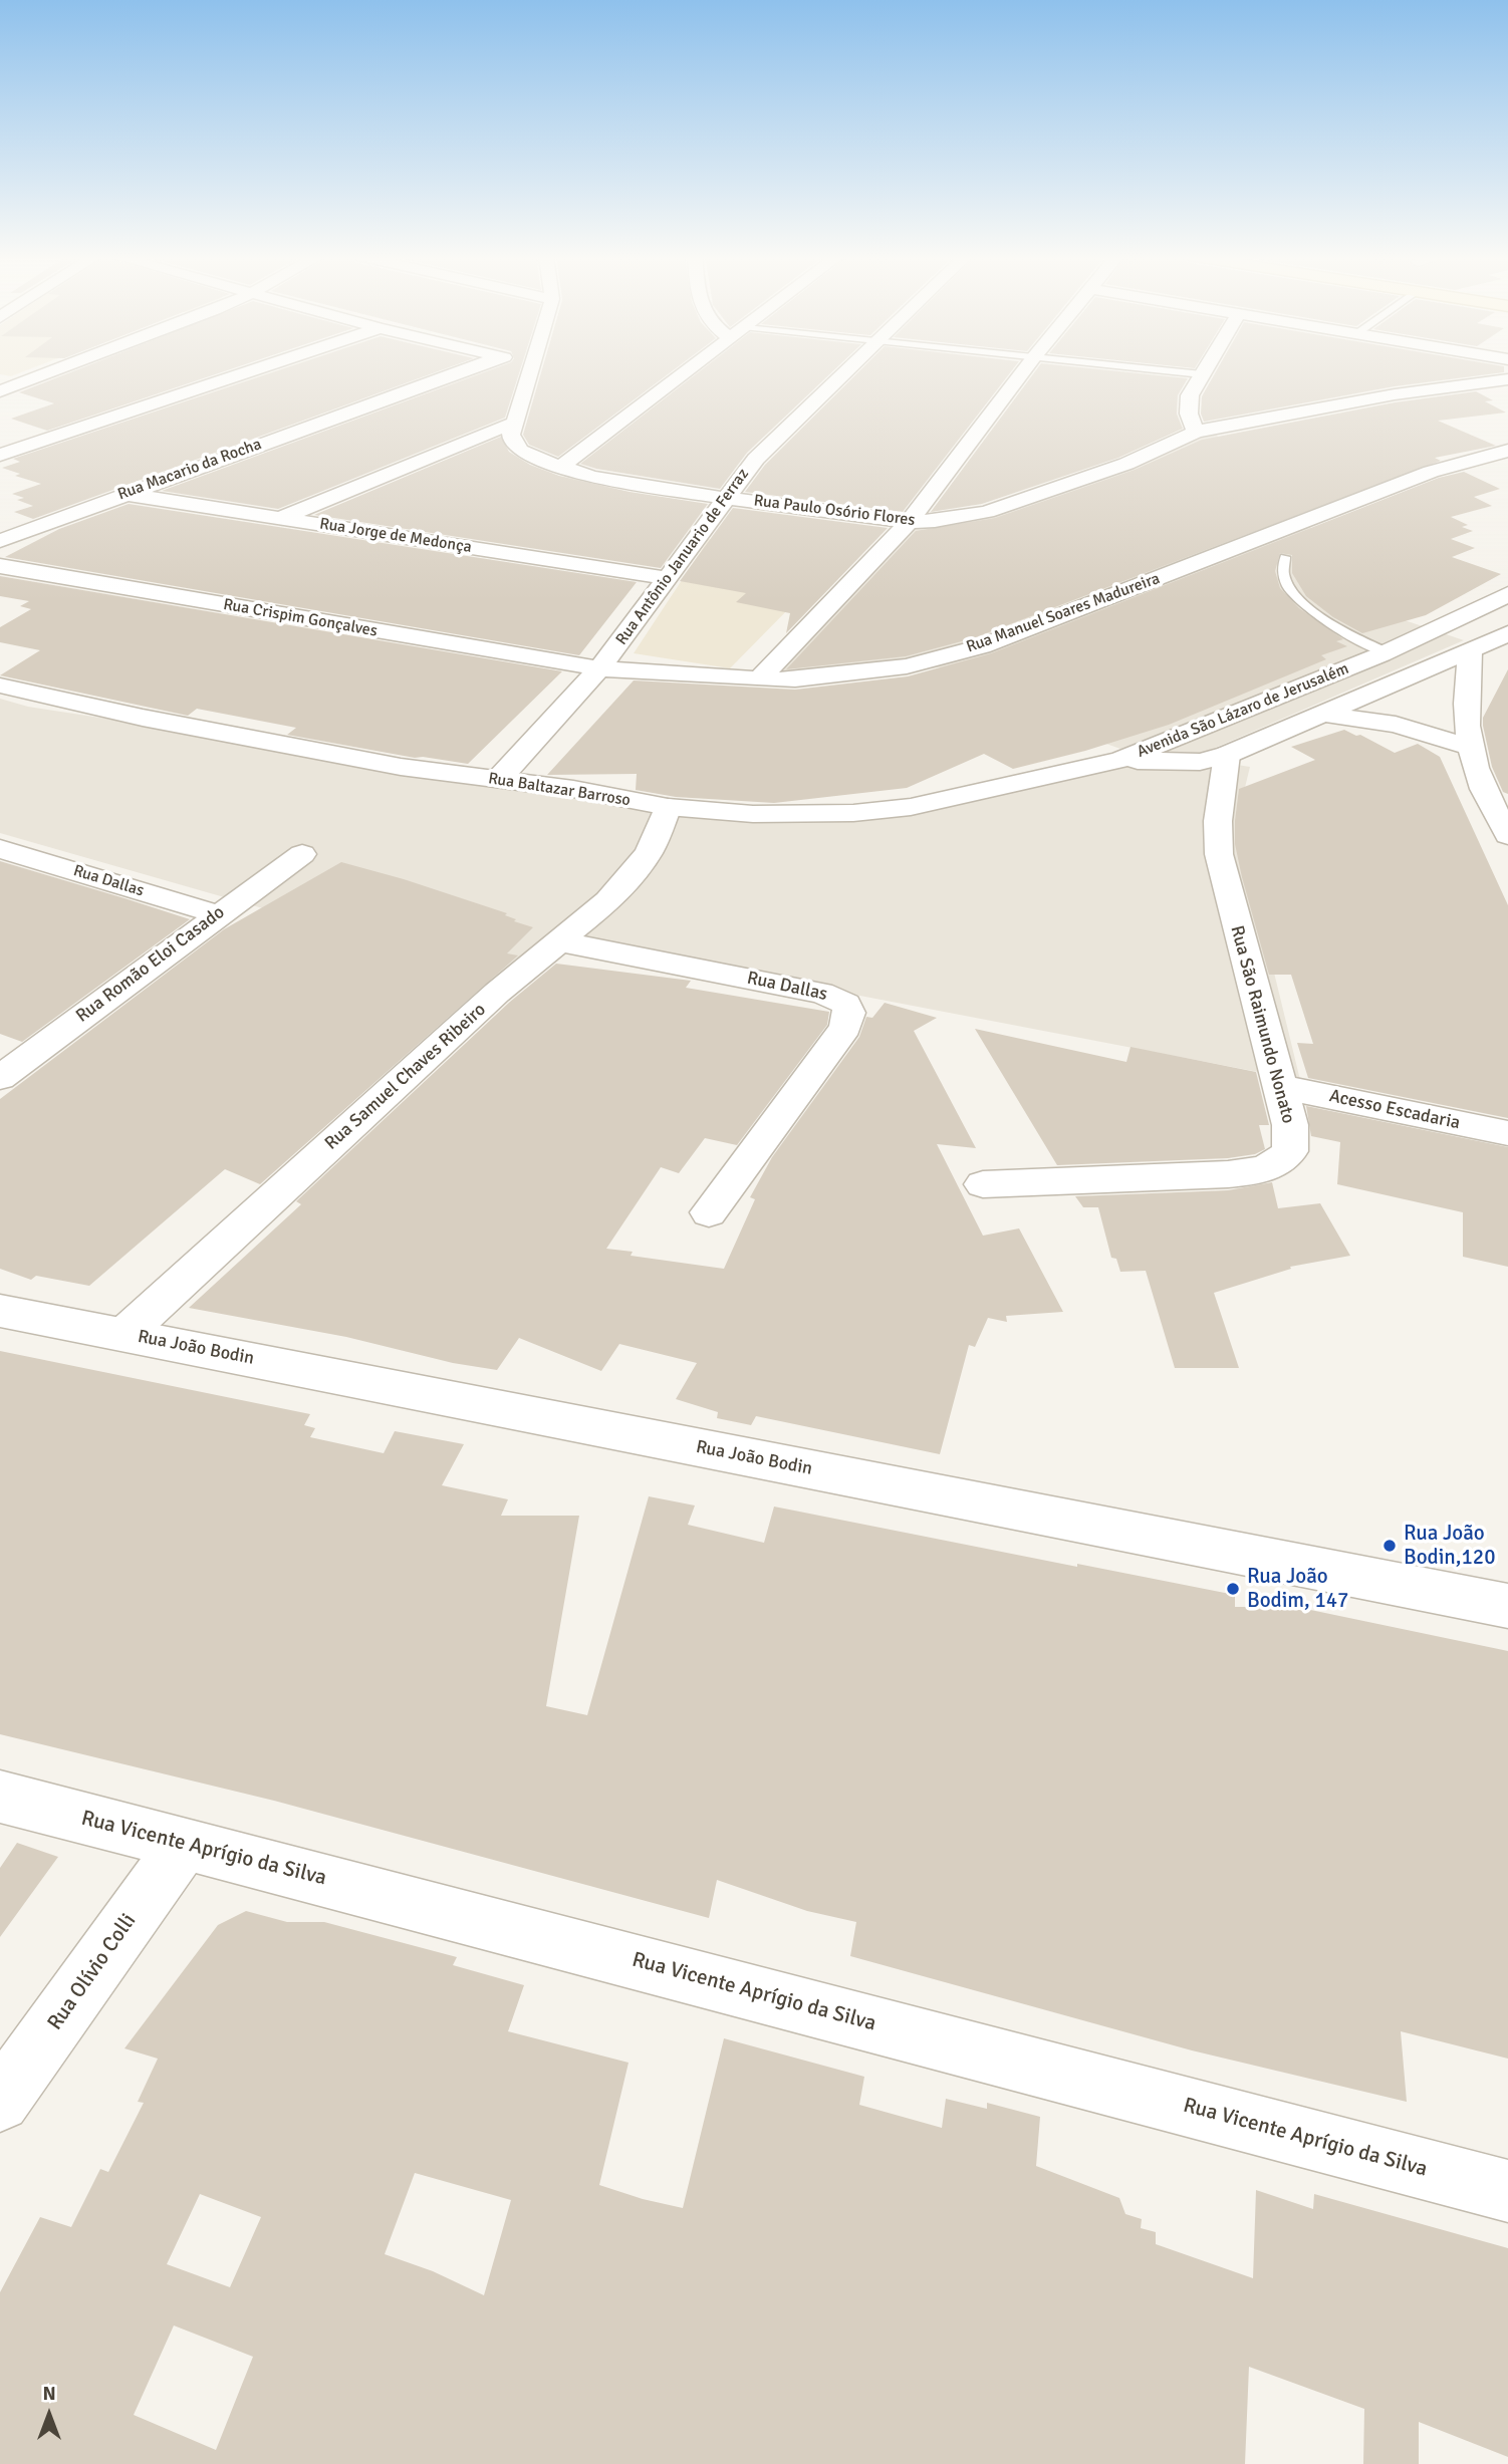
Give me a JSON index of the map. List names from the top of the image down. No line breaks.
{"streets":{"street":["Rua Macario da Rocha","Rua Paulo Osório Flores","Rua Jorge de Medonça","Rua Antônio Januario de Ferraz","Rua Manuel Soares Madureira","Rua Crispim Gonçalves","Avenida São Lázaro de Jerusalém","Rua Baltazar Barroso","Rua Dallas","Rua Romão Eloi Casado","Rua São Raimundo Nonato","Rua Samuel Chaves Ribeiro","Acesso Escadaria","Rua João Bodin","Rua Vicente Aprígio da Silva","Rua Olívio Colli"]},"crossings":[["Rua Macario da Rocha","Rua Jorge de Medonça"],["Rua Paulo Osório Flores","Rua Antônio Januario de Ferraz"],["Rua Jorge de Medonça","Rua Antônio Januario de Ferraz"],["Rua Antônio Januario de Ferraz","Rua Manuel Soares Madureira"],["Rua Antônio Januario de Ferraz","Rua Crispim Gonçalves"],["Rua Antônio Januario de Ferraz","Rua Baltazar Barroso"],["Rua Manuel Soares Madureira","Rua Crispim Gonçalves"],["Avenida São Lázaro de Jerusalém","Rua Baltazar Barroso"],["Avenida São Lázaro de Jerusalém","Rua São Raimundo Nonato"],["Rua Baltazar Barroso","Rua Samuel Chaves Ribeiro"],["Rua Dallas","Rua Romão Eloi Casado"],["Rua Dallas","Rua Samuel Chaves Ribeiro"],["Rua São Raimundo Nonato","Acesso Escadaria"],["Rua Samuel Chaves Ribeiro","Rua João Bodin"],["Rua Vicente Aprígio da Silva","Rua Olívio Colli"]],"places":["Rua João Bodin,120","Rua João Bodim, 147"],"north":"top"}
